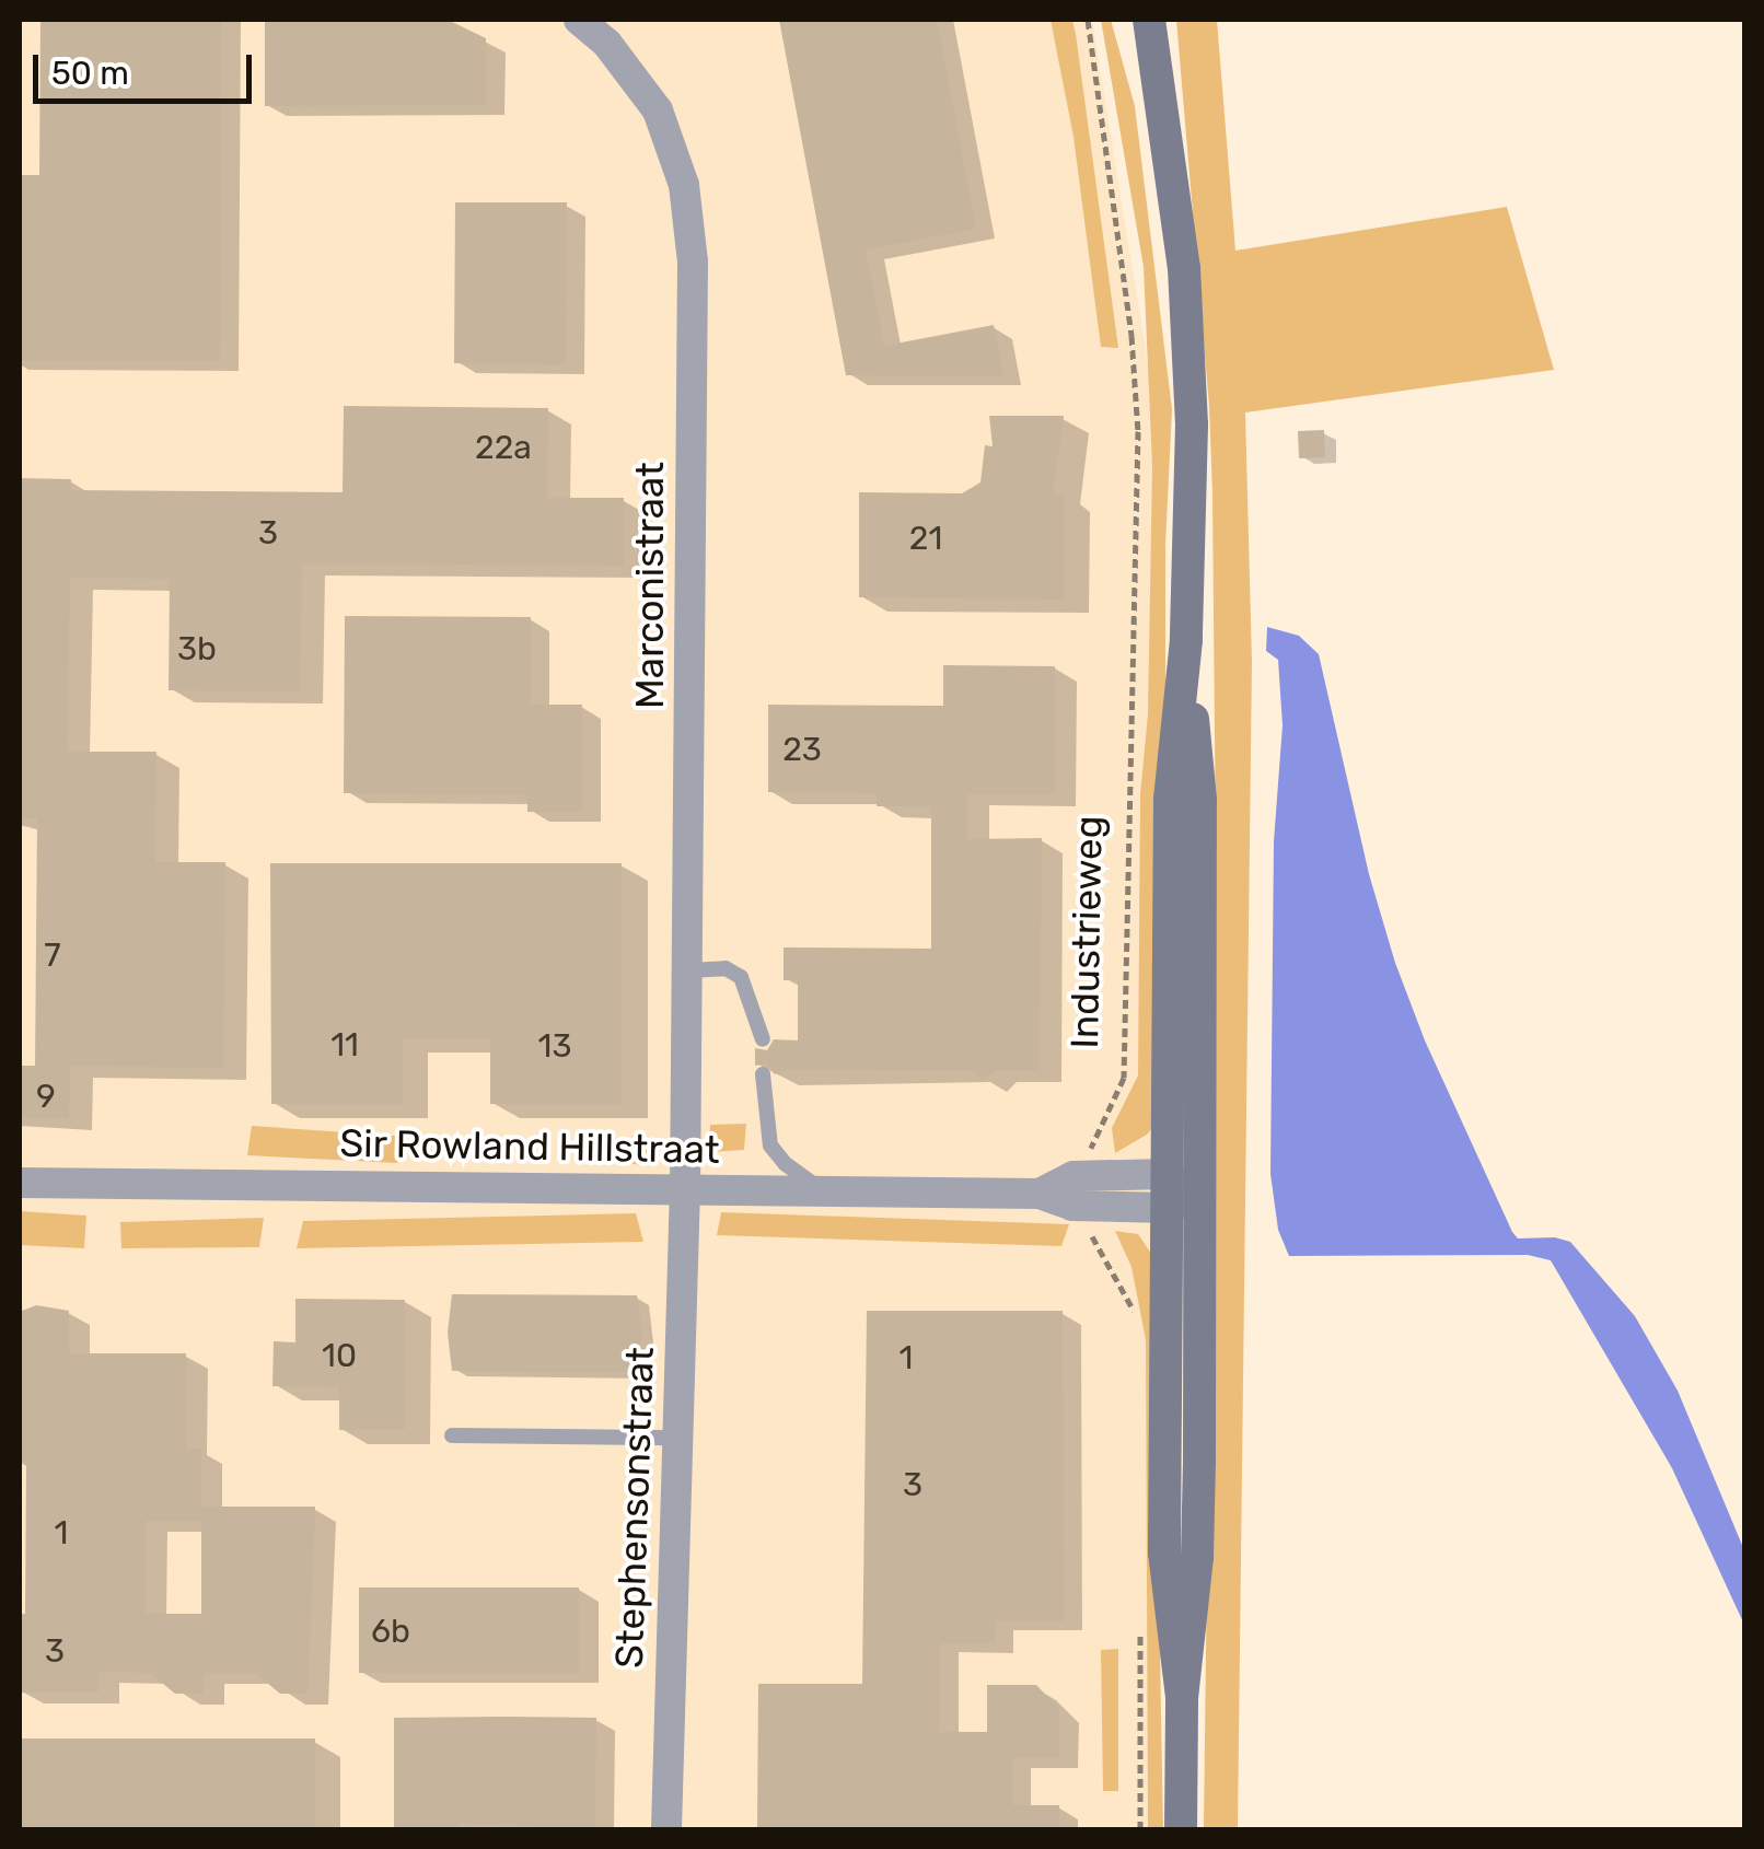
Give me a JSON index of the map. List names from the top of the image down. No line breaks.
{"streets":{"street":["Marconistraat","Sir Rowland Hillstraat","Stephensonstraat"],"path":["Industrieweg"]},"crossings":[["Marconistraat","Sir Rowland Hillstraat"],["Marconistraat","Stephensonstraat"],["Industrieweg","Sir Rowland Hillstraat"],["Sir Rowland Hillstraat","Stephensonstraat"]],"house_numbers":["22a","3","21","3b","23","7","11","13","9","10","1","3","1","6b","3"],"scale_bar":"50 m"}
